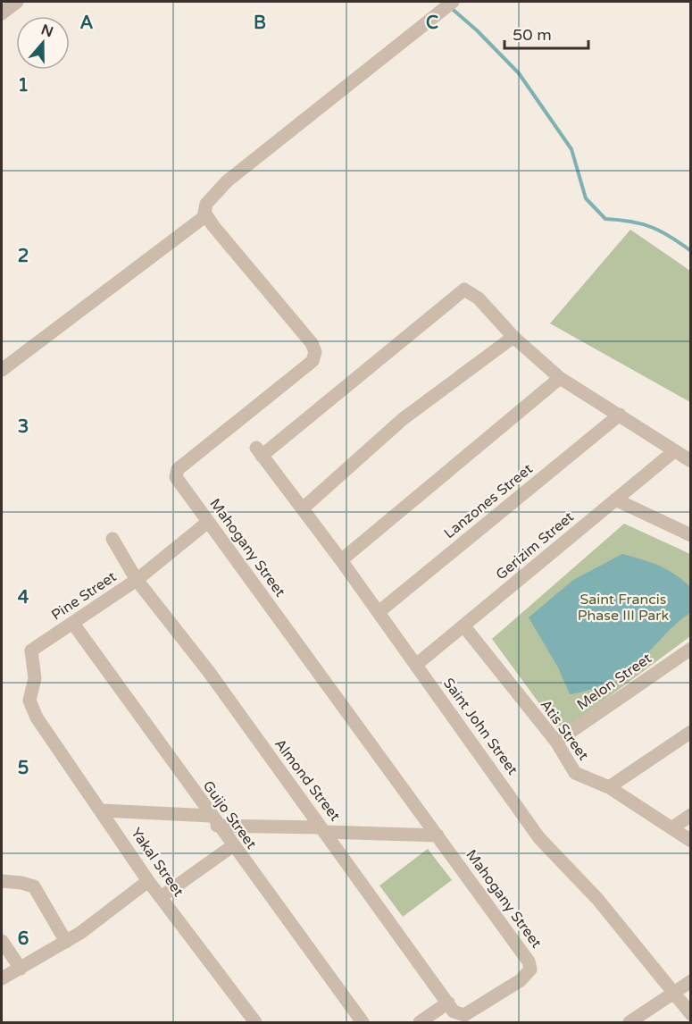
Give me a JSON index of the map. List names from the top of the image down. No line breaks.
{"streets":{"street":["Lanzones Street","Gerizim Street","Mahogany Street","Pine Street","Melon Street","Saint John Street","Atis Street","Almond Street","Guijo Street","Yakal Street"]},"crossings":[["Lanzones Street","Saint John Street"],["Gerizim Street","Saint John Street"],["Gerizim Street","Atis Street"],["Mahogany Street","Pine Street"],["Mahogany Street","Almond Street"],["Pine Street","Almond Street"],["Pine Street","Guijo Street"],["Pine Street","Yakal Street"],["Melon Street","Atis Street"]],"parks":["Saint Francis Phase III Park"],"scale_bar":"50 m","north":"top","grid":{"columns":["A","B","C"],"rows":["1","2","3","4","5","6"]}}
